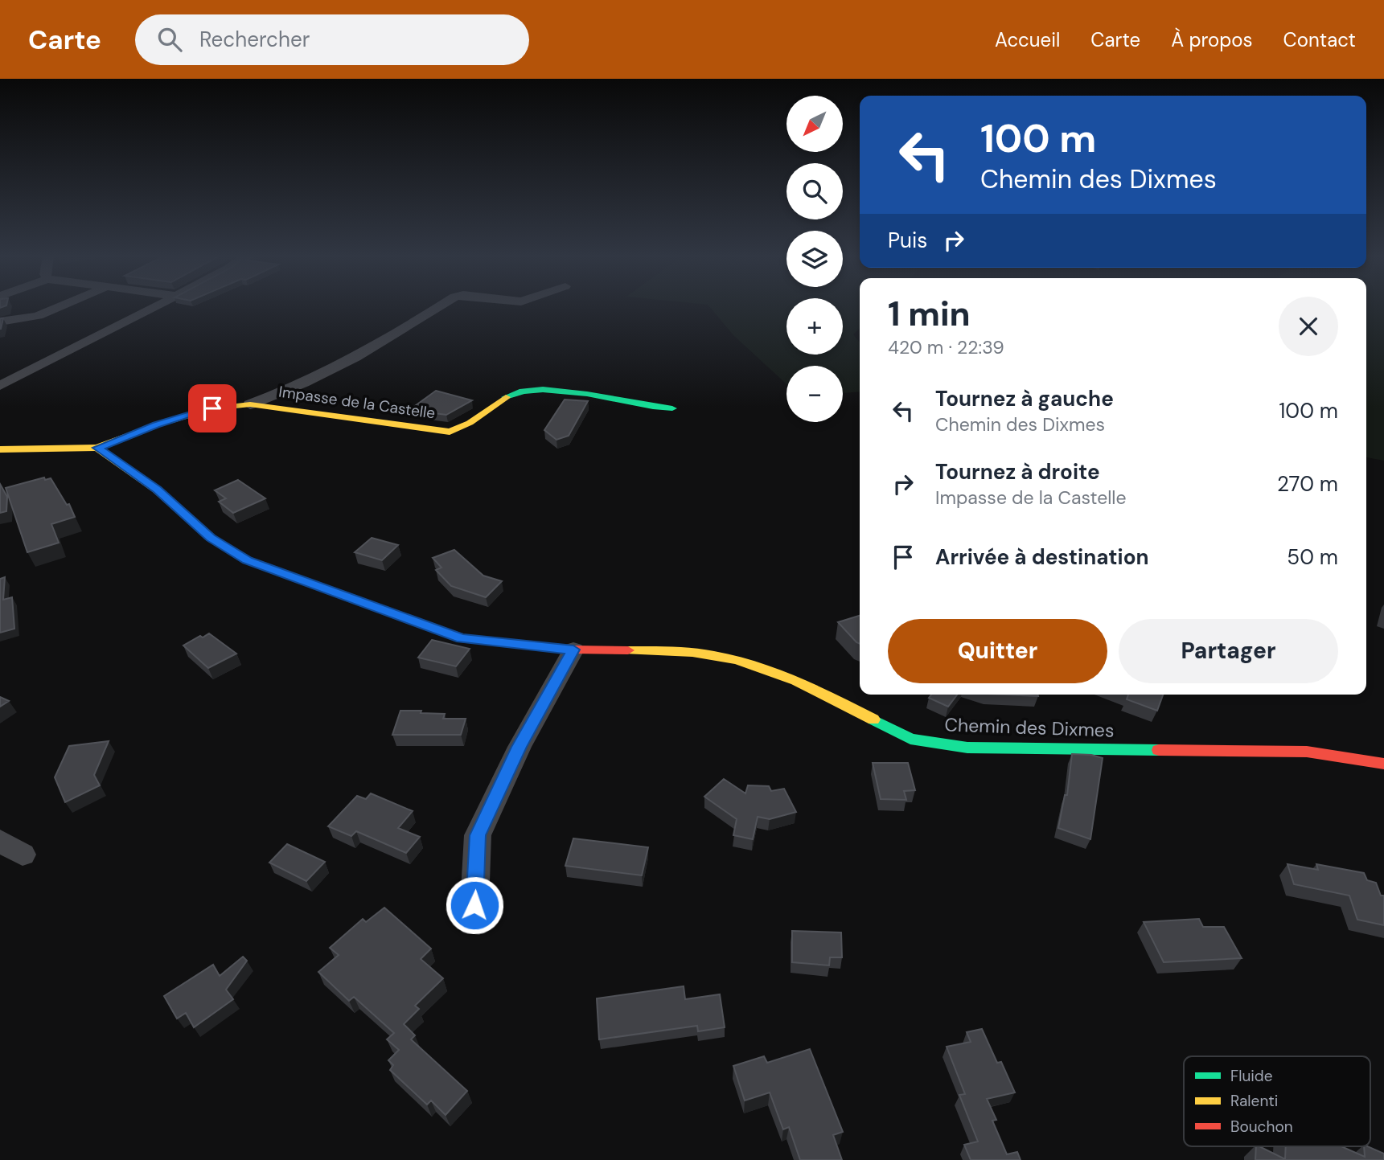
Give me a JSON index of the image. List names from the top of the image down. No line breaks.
{"streets":{"street":["Impasse de la Castelle","Chemin des Dixmes"]},"crossings":[["Impasse de la Castelle","Chemin des Dixmes"]],"legend":["Fluide","Ralenti","Bouchon"],"north":"bottom left","page":{"header":"Carte","search":"Rechercher","nav":["Accueil","Carte","À propos","Contact"],"map_buttons":["+","−"],"turn":["100 m","Chemin des Dixmes"],"then":"Puis","heading":["1 min","420 m · 22:39"],"list":[{"name":"Tournez à gauche","note":"Chemin des Dixmes","value":"100 m"},{"name":"Tournez à droite","note":"Impasse de la Castelle","value":"270 m"},{"name":"Arrivée à destination","value":"50 m"}],"buttons":["Quitter","Partager"]}}
